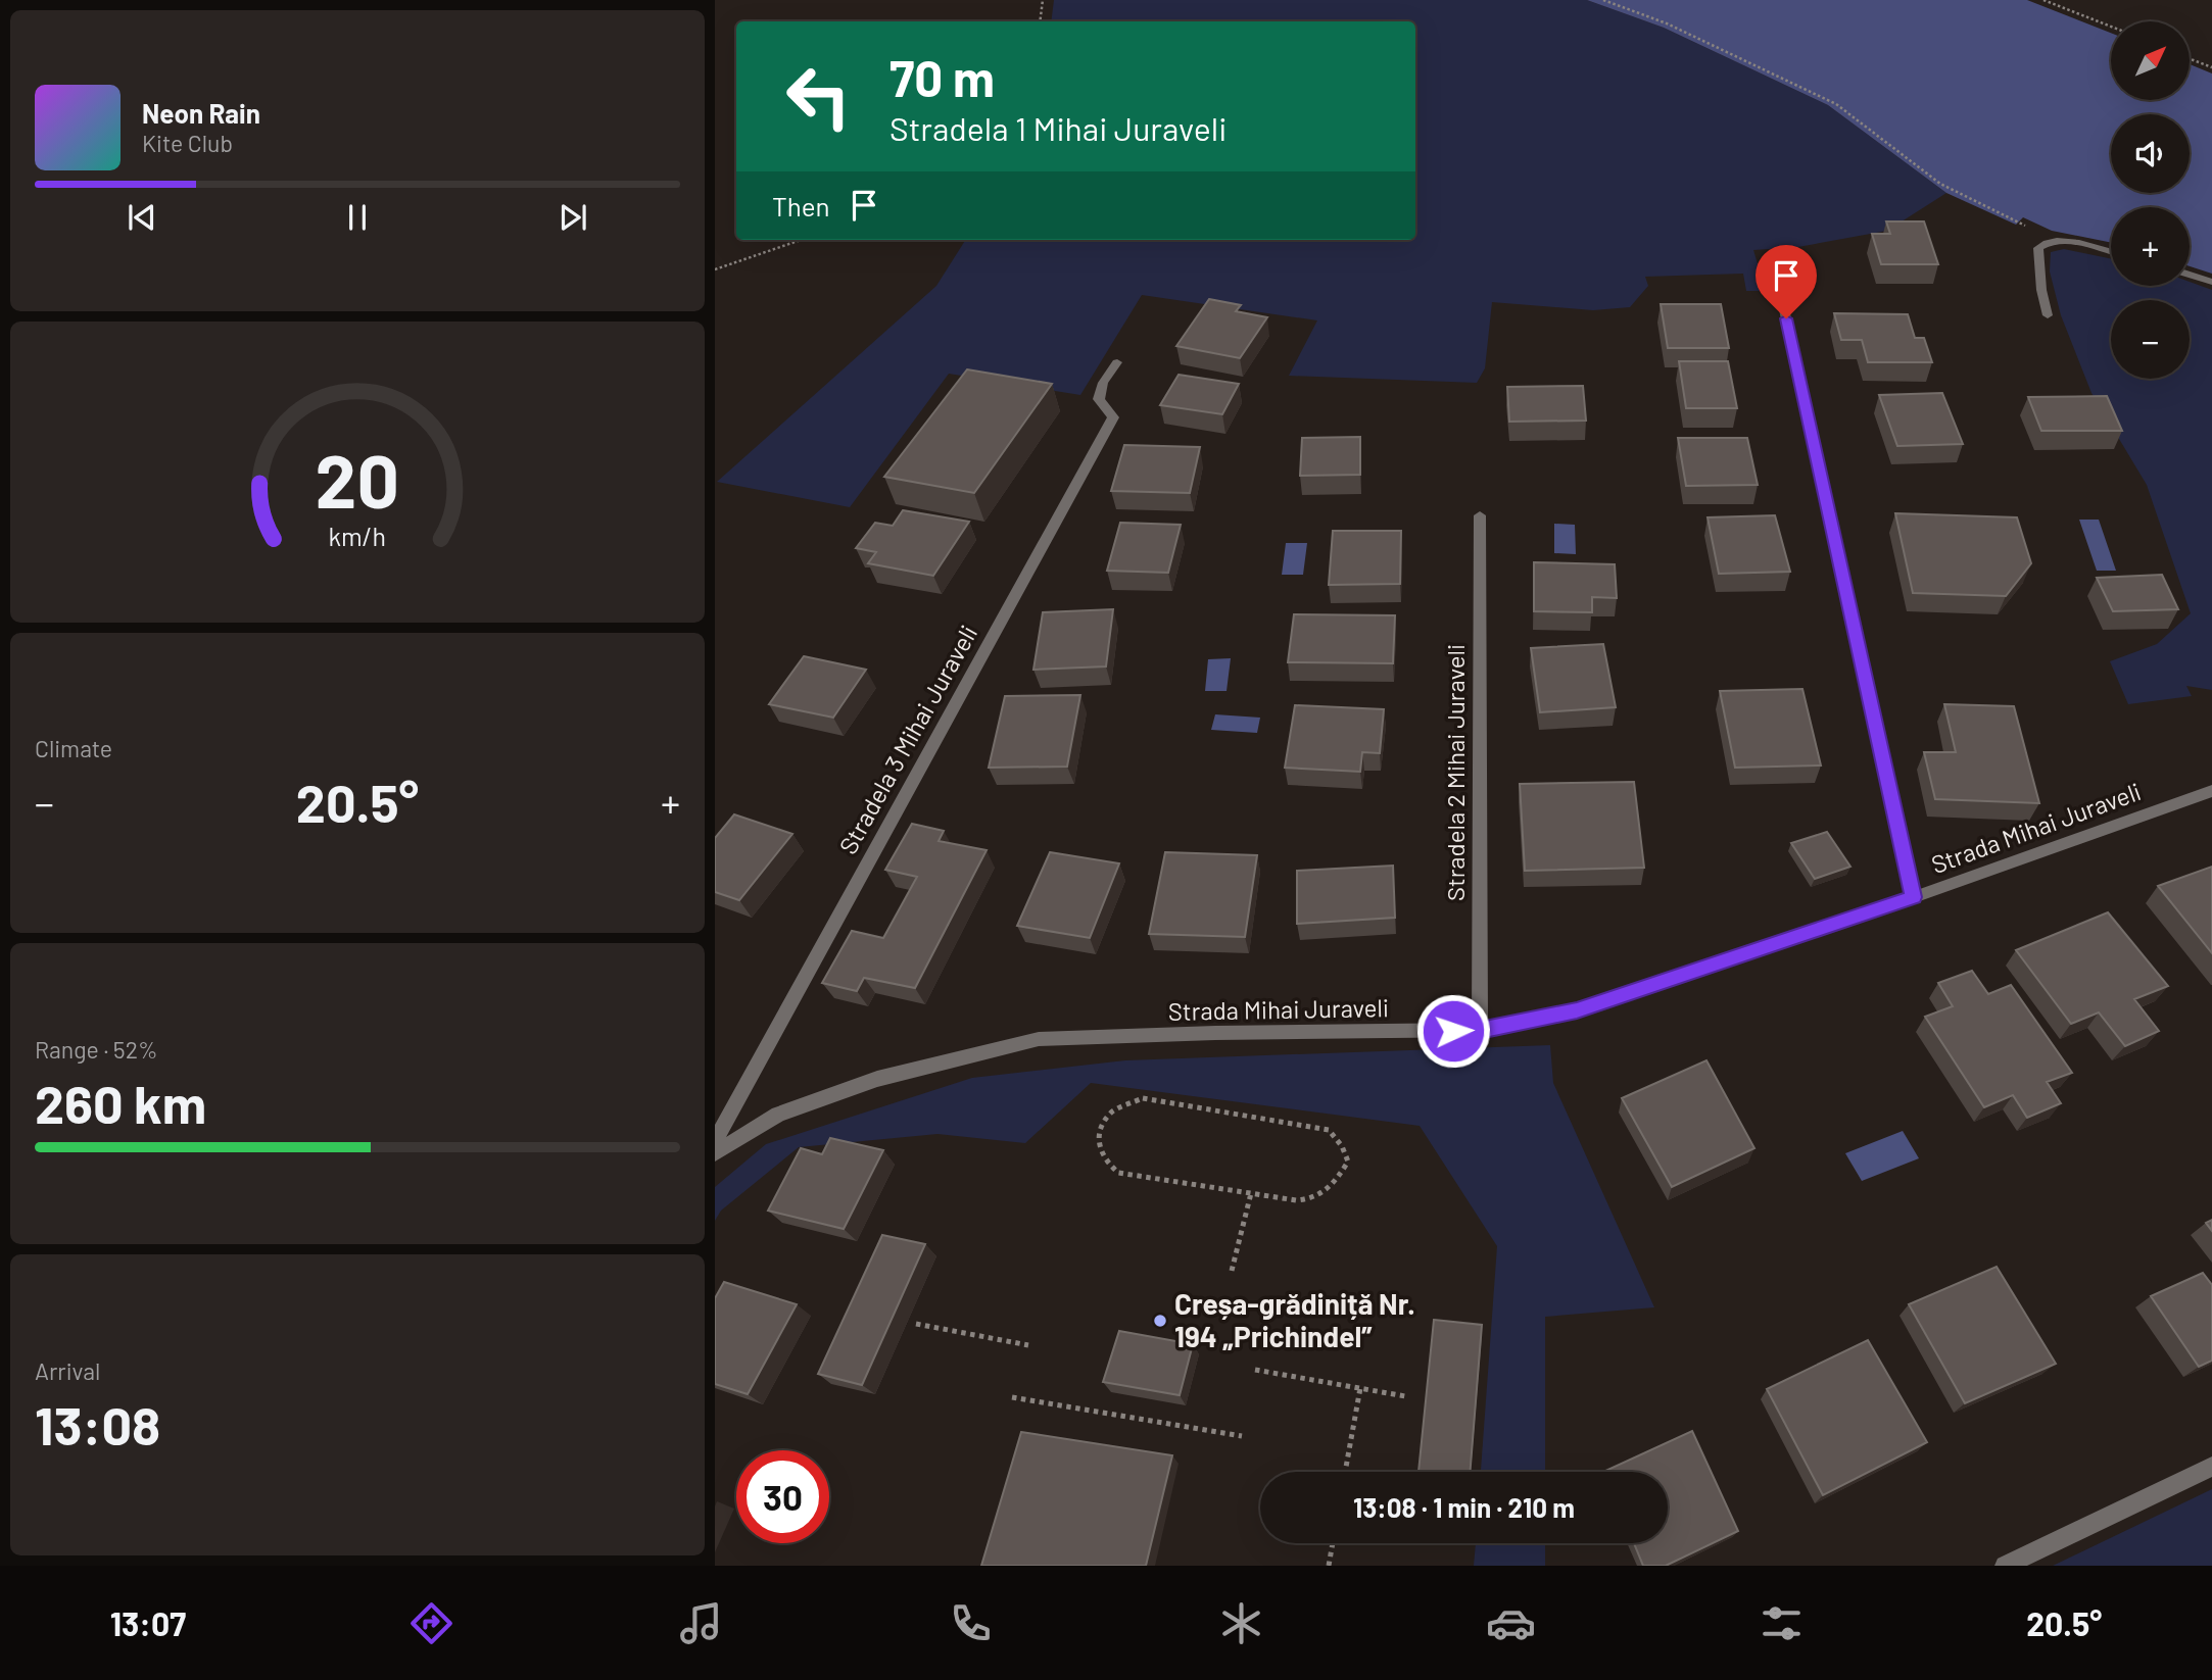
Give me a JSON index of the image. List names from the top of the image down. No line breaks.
{"streets":{"street":["Stradela 3 Mihai Juraveli","Stradela 2 Mihai Juraveli","Strada Mihai Juraveli"]},"crossings":[["Stradela 2 Mihai Juraveli","Strada Mihai Juraveli"]],"places":["Creșa-grădiniță Nr. 194 „Prichindel”"],"north":"top right","page":{"map_buttons":["+","−"],"turn":["70 m","Stradela 1 Mihai Juraveli"],"song":["Neon Rain","Kite Club"],"then":"Then","tile":["Climate",["Range · 52%","260 km"],["Arrival","13:08"]],"heat":["−","20.5°","+"],"limit":"30","trip":"13:08 · 1 min · 210 m","tabs":["13:07","20.5°"],"gauge":["20","km/h"]}}
